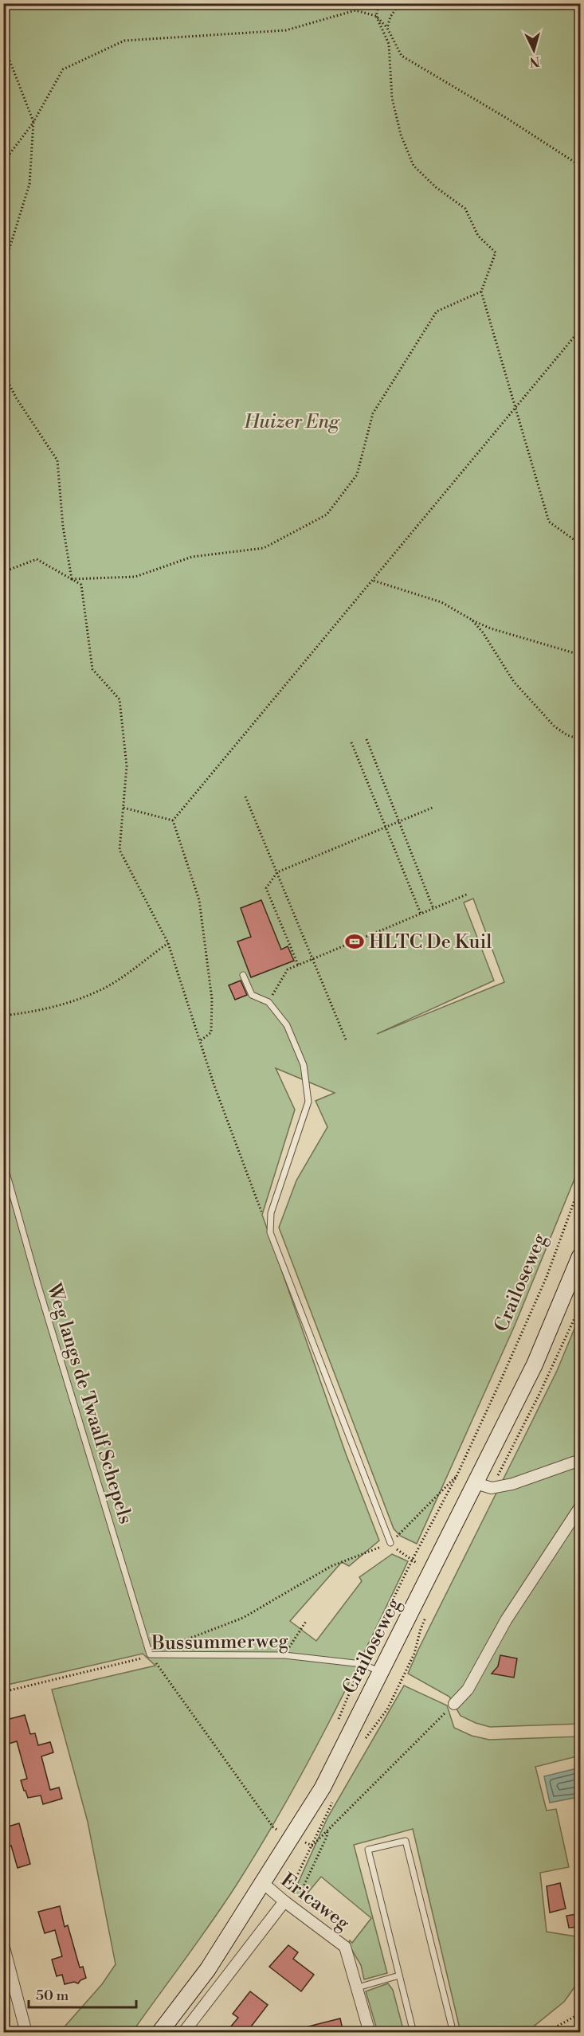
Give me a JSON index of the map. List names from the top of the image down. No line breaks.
{"streets":{"main road":["Crailoseweg"],"street":["Ericaweg"],"lane":["Weg langs de Twaalf Schepels","Bussummerweg"]},"crossings":[["Crailoseweg","Bussummerweg"],["Crailoseweg","Ericaweg"],["Weg langs de Twaalf Schepels","Bussummerweg"]],"parks":["Huizer Eng"],"places":{"sports":["HLTC De Kuil"]},"scale_bar":"50 m","north":"bottom"}
